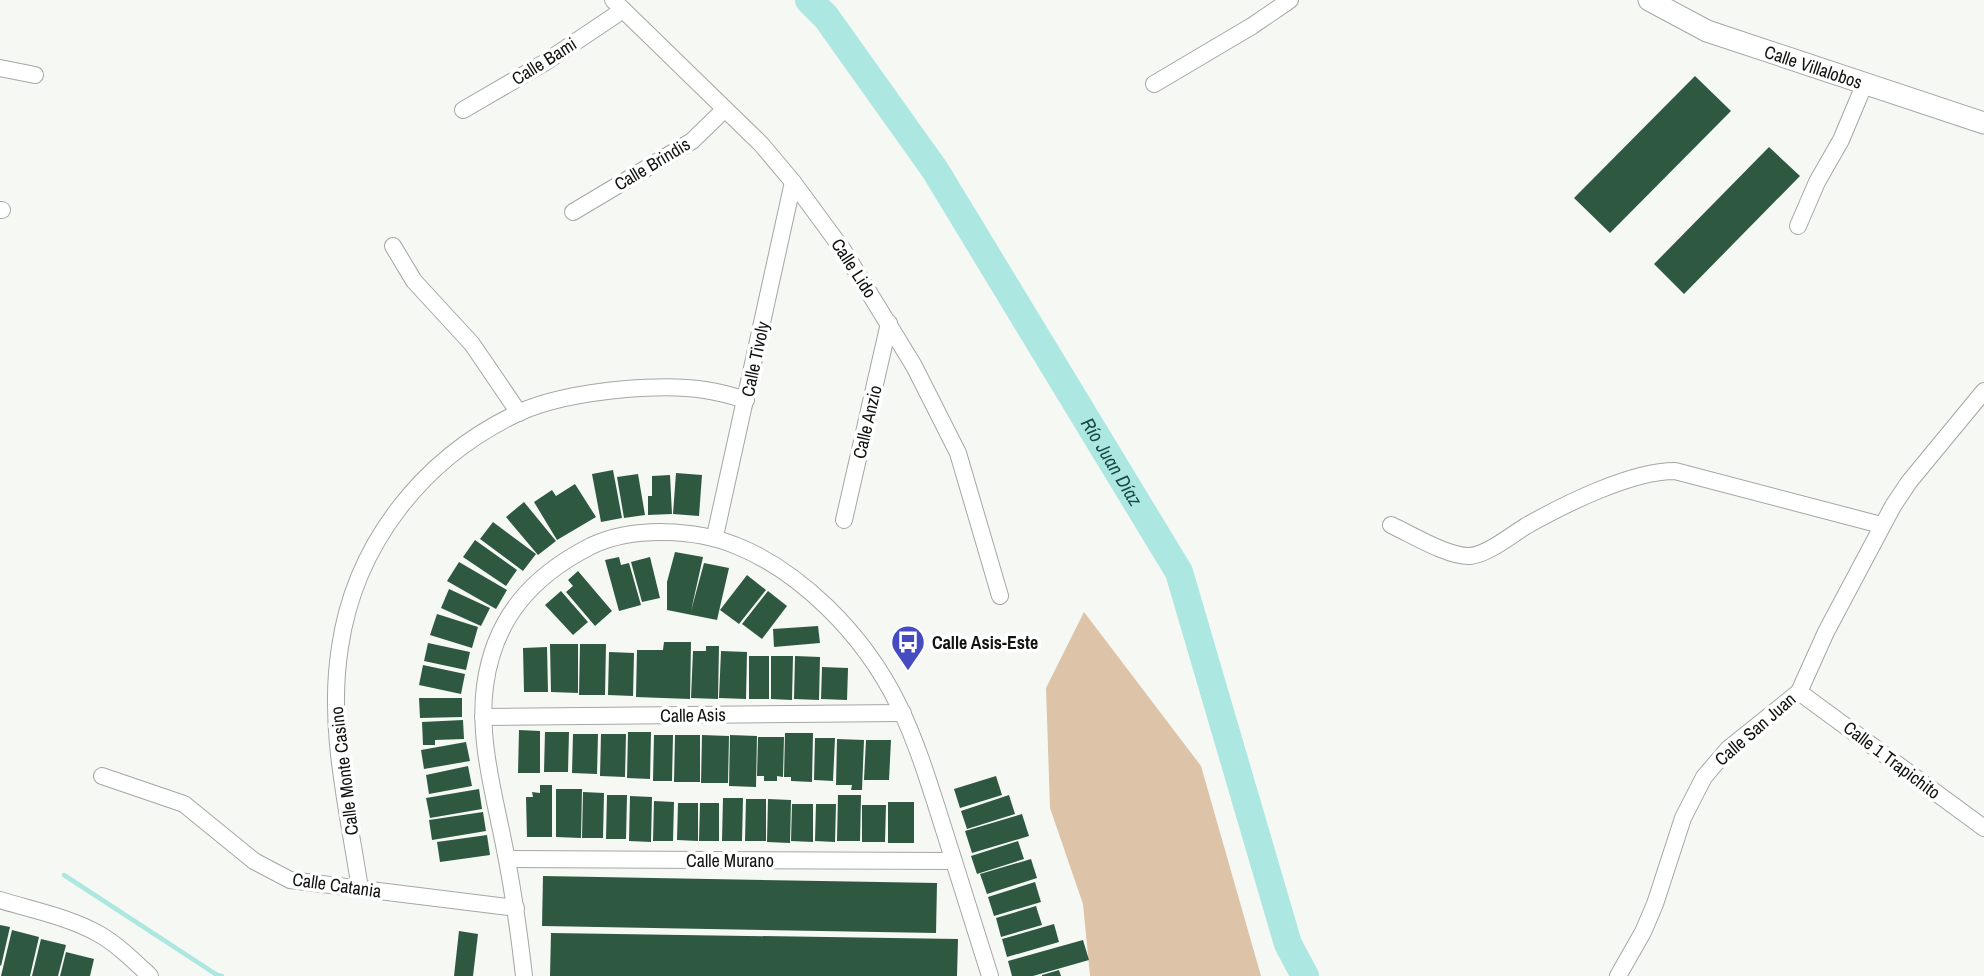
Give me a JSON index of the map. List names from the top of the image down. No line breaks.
{"streets":{"main road":["Calle Villalobos"],"street":["Calle Bami","Calle Brindis","Calle Lido","Calle Tivoly","Calle Anzio","Calle Asis","Calle San Juan","Calle 1 Trapichito","Calle Monte Casino","Calle Murano","Calle Catania"]},"crossings":[["Calle Bami","Calle Lido"],["Calle Brindis","Calle Lido"],["Calle Lido","Calle Tivoly"],["Calle Lido","Calle Anzio"],["Calle Tivoly","Calle Monte Casino"],["Calle San Juan","Calle 1 Trapichito"],["Calle Monte Casino","Calle Catania"]],"water":["Río Juan Díaz"],"places":{"bus stop":["Calle Asis-Este"]}}
